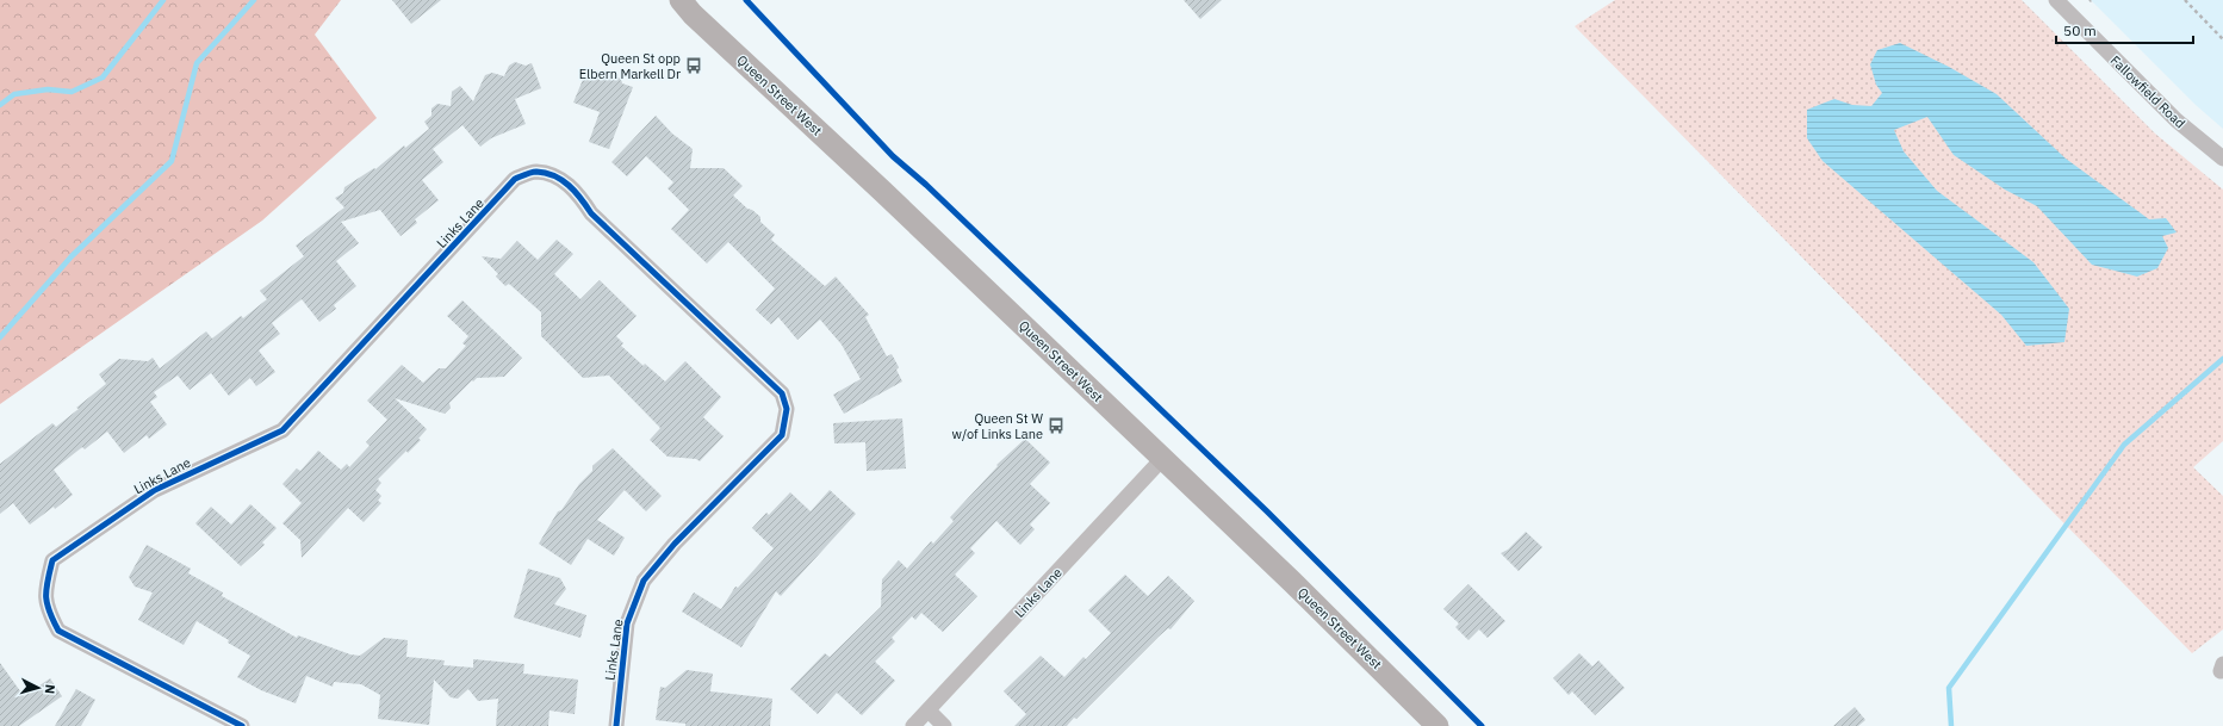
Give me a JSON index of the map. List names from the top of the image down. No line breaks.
{"streets":{"main road":["Queen Street West"],"street":["Fallowfield Road","Links Lane"]},"crossings":[["Queen Street West","Links Lane"]],"places":{"bus stop":["Queen St opp Elbern Markell Dr","Queen St W w/of Links Lane"]},"scale_bar":"50 m","north":"right"}
